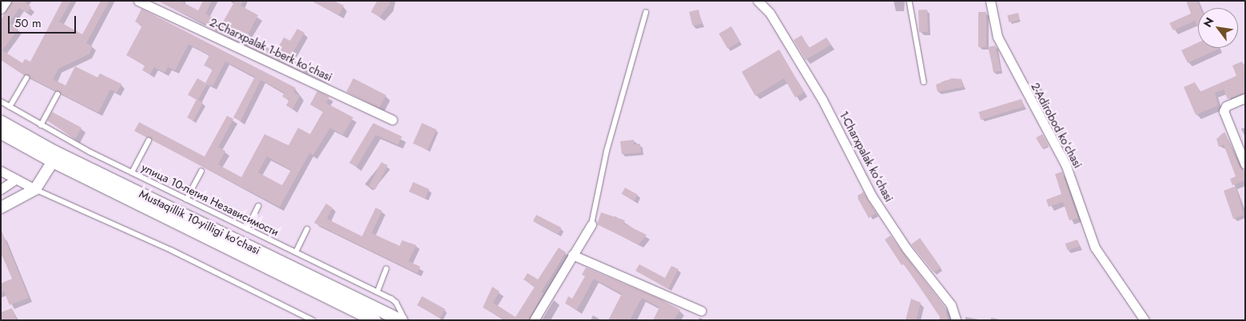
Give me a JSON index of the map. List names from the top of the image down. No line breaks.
{"streets":{"main road":["Mustaqillik 10-yilligi ko'chasi"],"street":["2-Charxpalak 1-berk koʻchasi","2-Adirobod koʻchasi","1-Charxpalak koʻchasi"],"lane":["улица 10-летия Независимости"]},"scale_bar":"50 m","north":"top left"}
